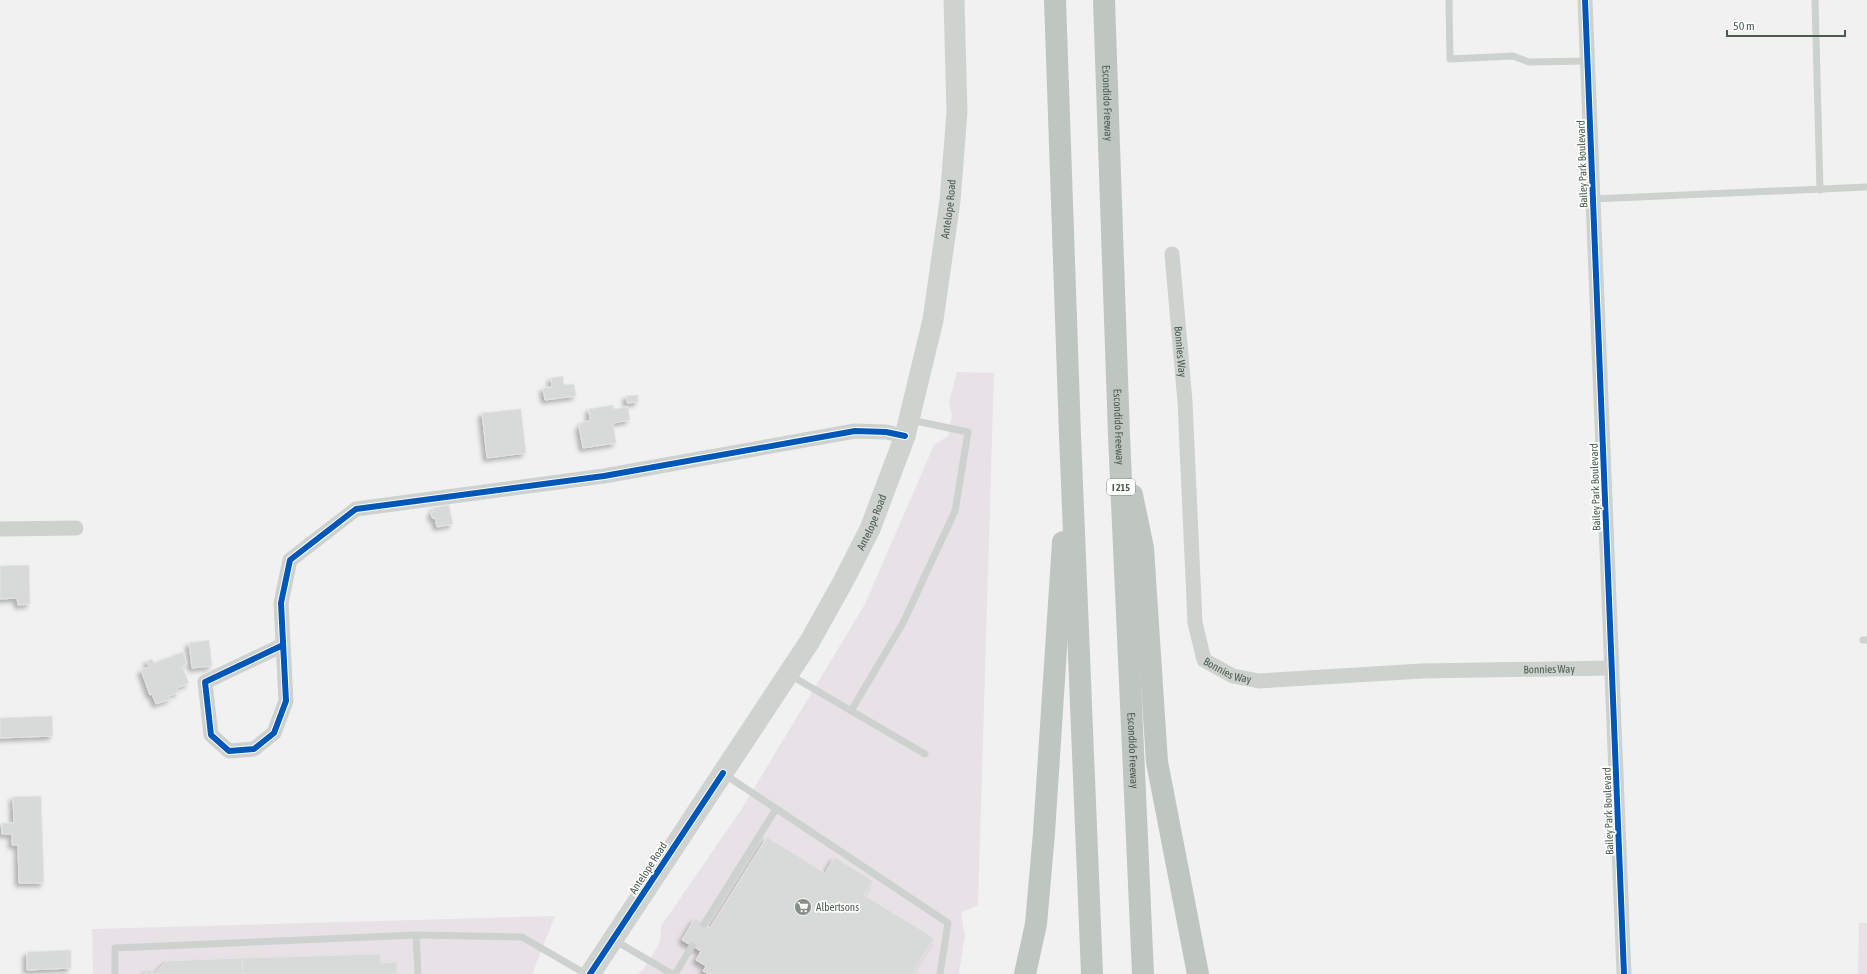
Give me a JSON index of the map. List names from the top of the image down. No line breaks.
{"streets":{"highway":["Escondido Freeway","I 215"],"main road":["Antelope Road"],"street":["Bailey Park Boulevard","Bonnies Way"]},"crossings":[["Bailey Park Boulevard","Bonnies Way"]],"places":{"supermarket":["Albertsons"]},"scale_bar":"50 m"}
